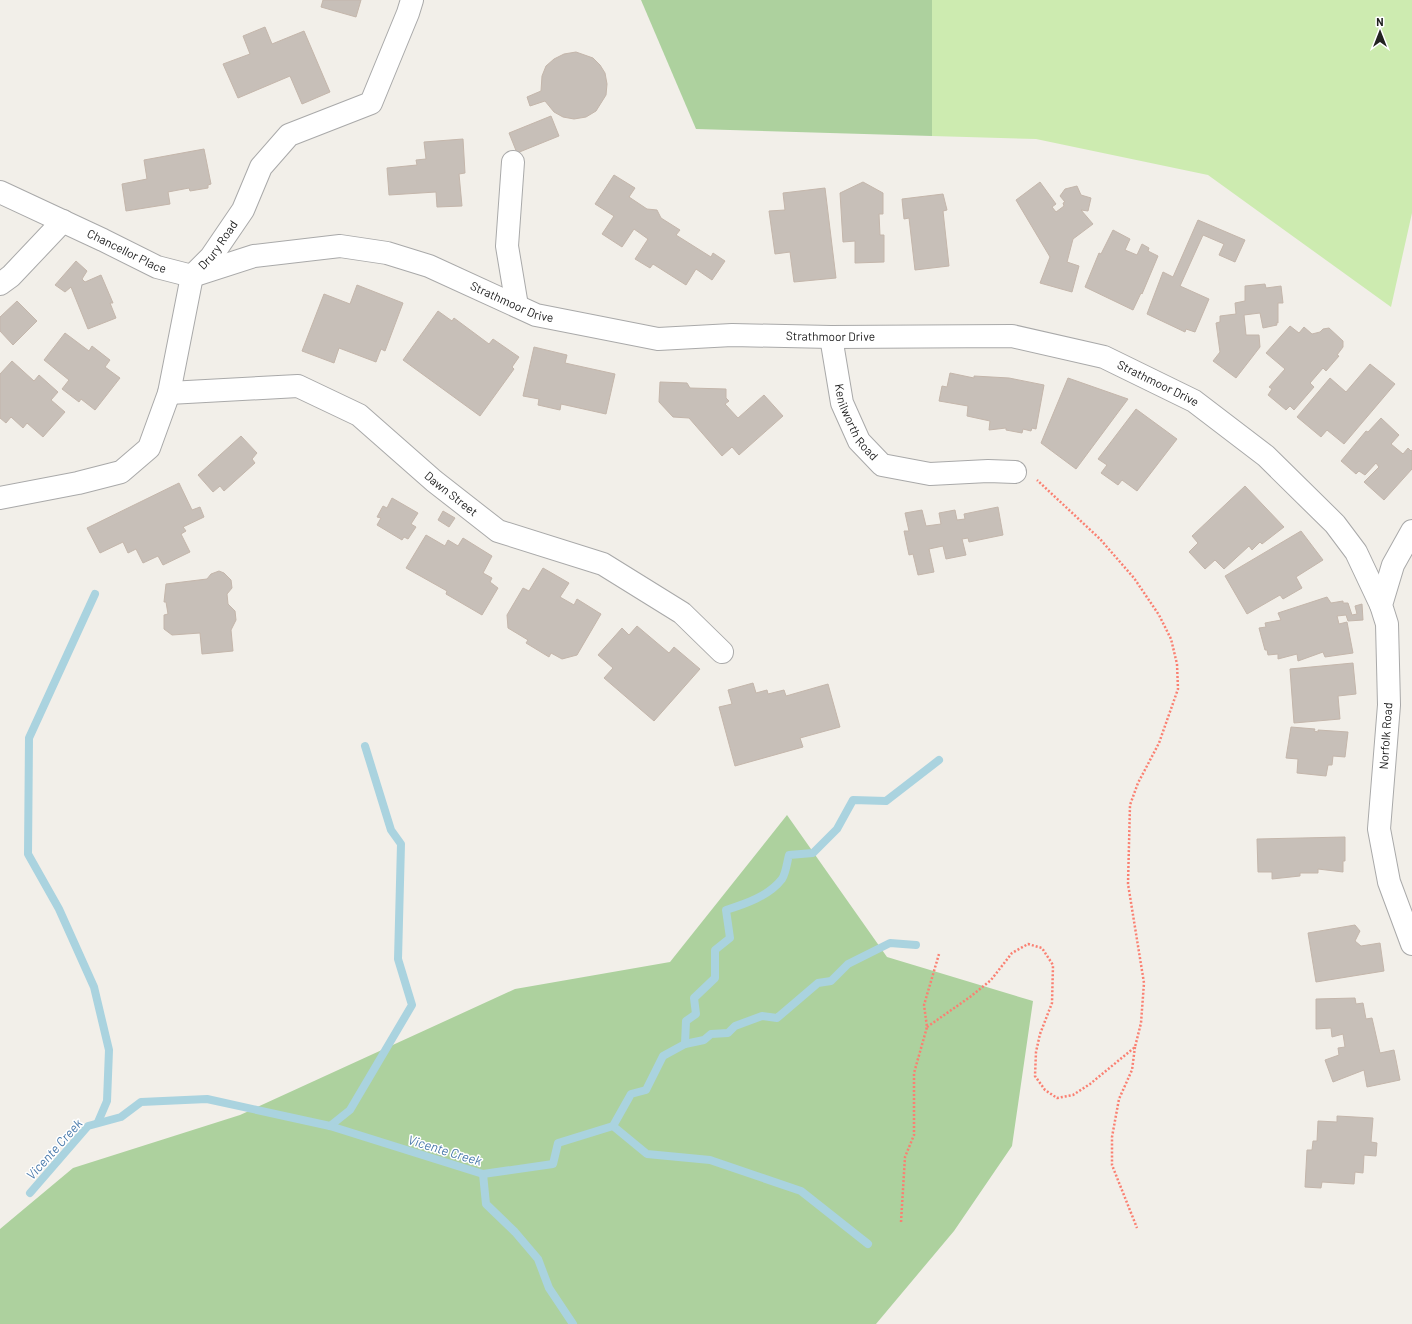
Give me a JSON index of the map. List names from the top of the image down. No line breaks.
{"streets":{"street":["Drury Road","Chancellor Place","Strathmoor Drive","Kenilworth Road","Dawn Street","Norfolk Road"]},"crossings":[["Drury Road","Chancellor Place"],["Drury Road","Strathmoor Drive"],["Drury Road","Dawn Street"],["Chancellor Place","Strathmoor Drive"],["Strathmoor Drive","Kenilworth Road"],["Strathmoor Drive","Norfolk Road"]],"water":["Vicente Creek"],"north":"top"}
